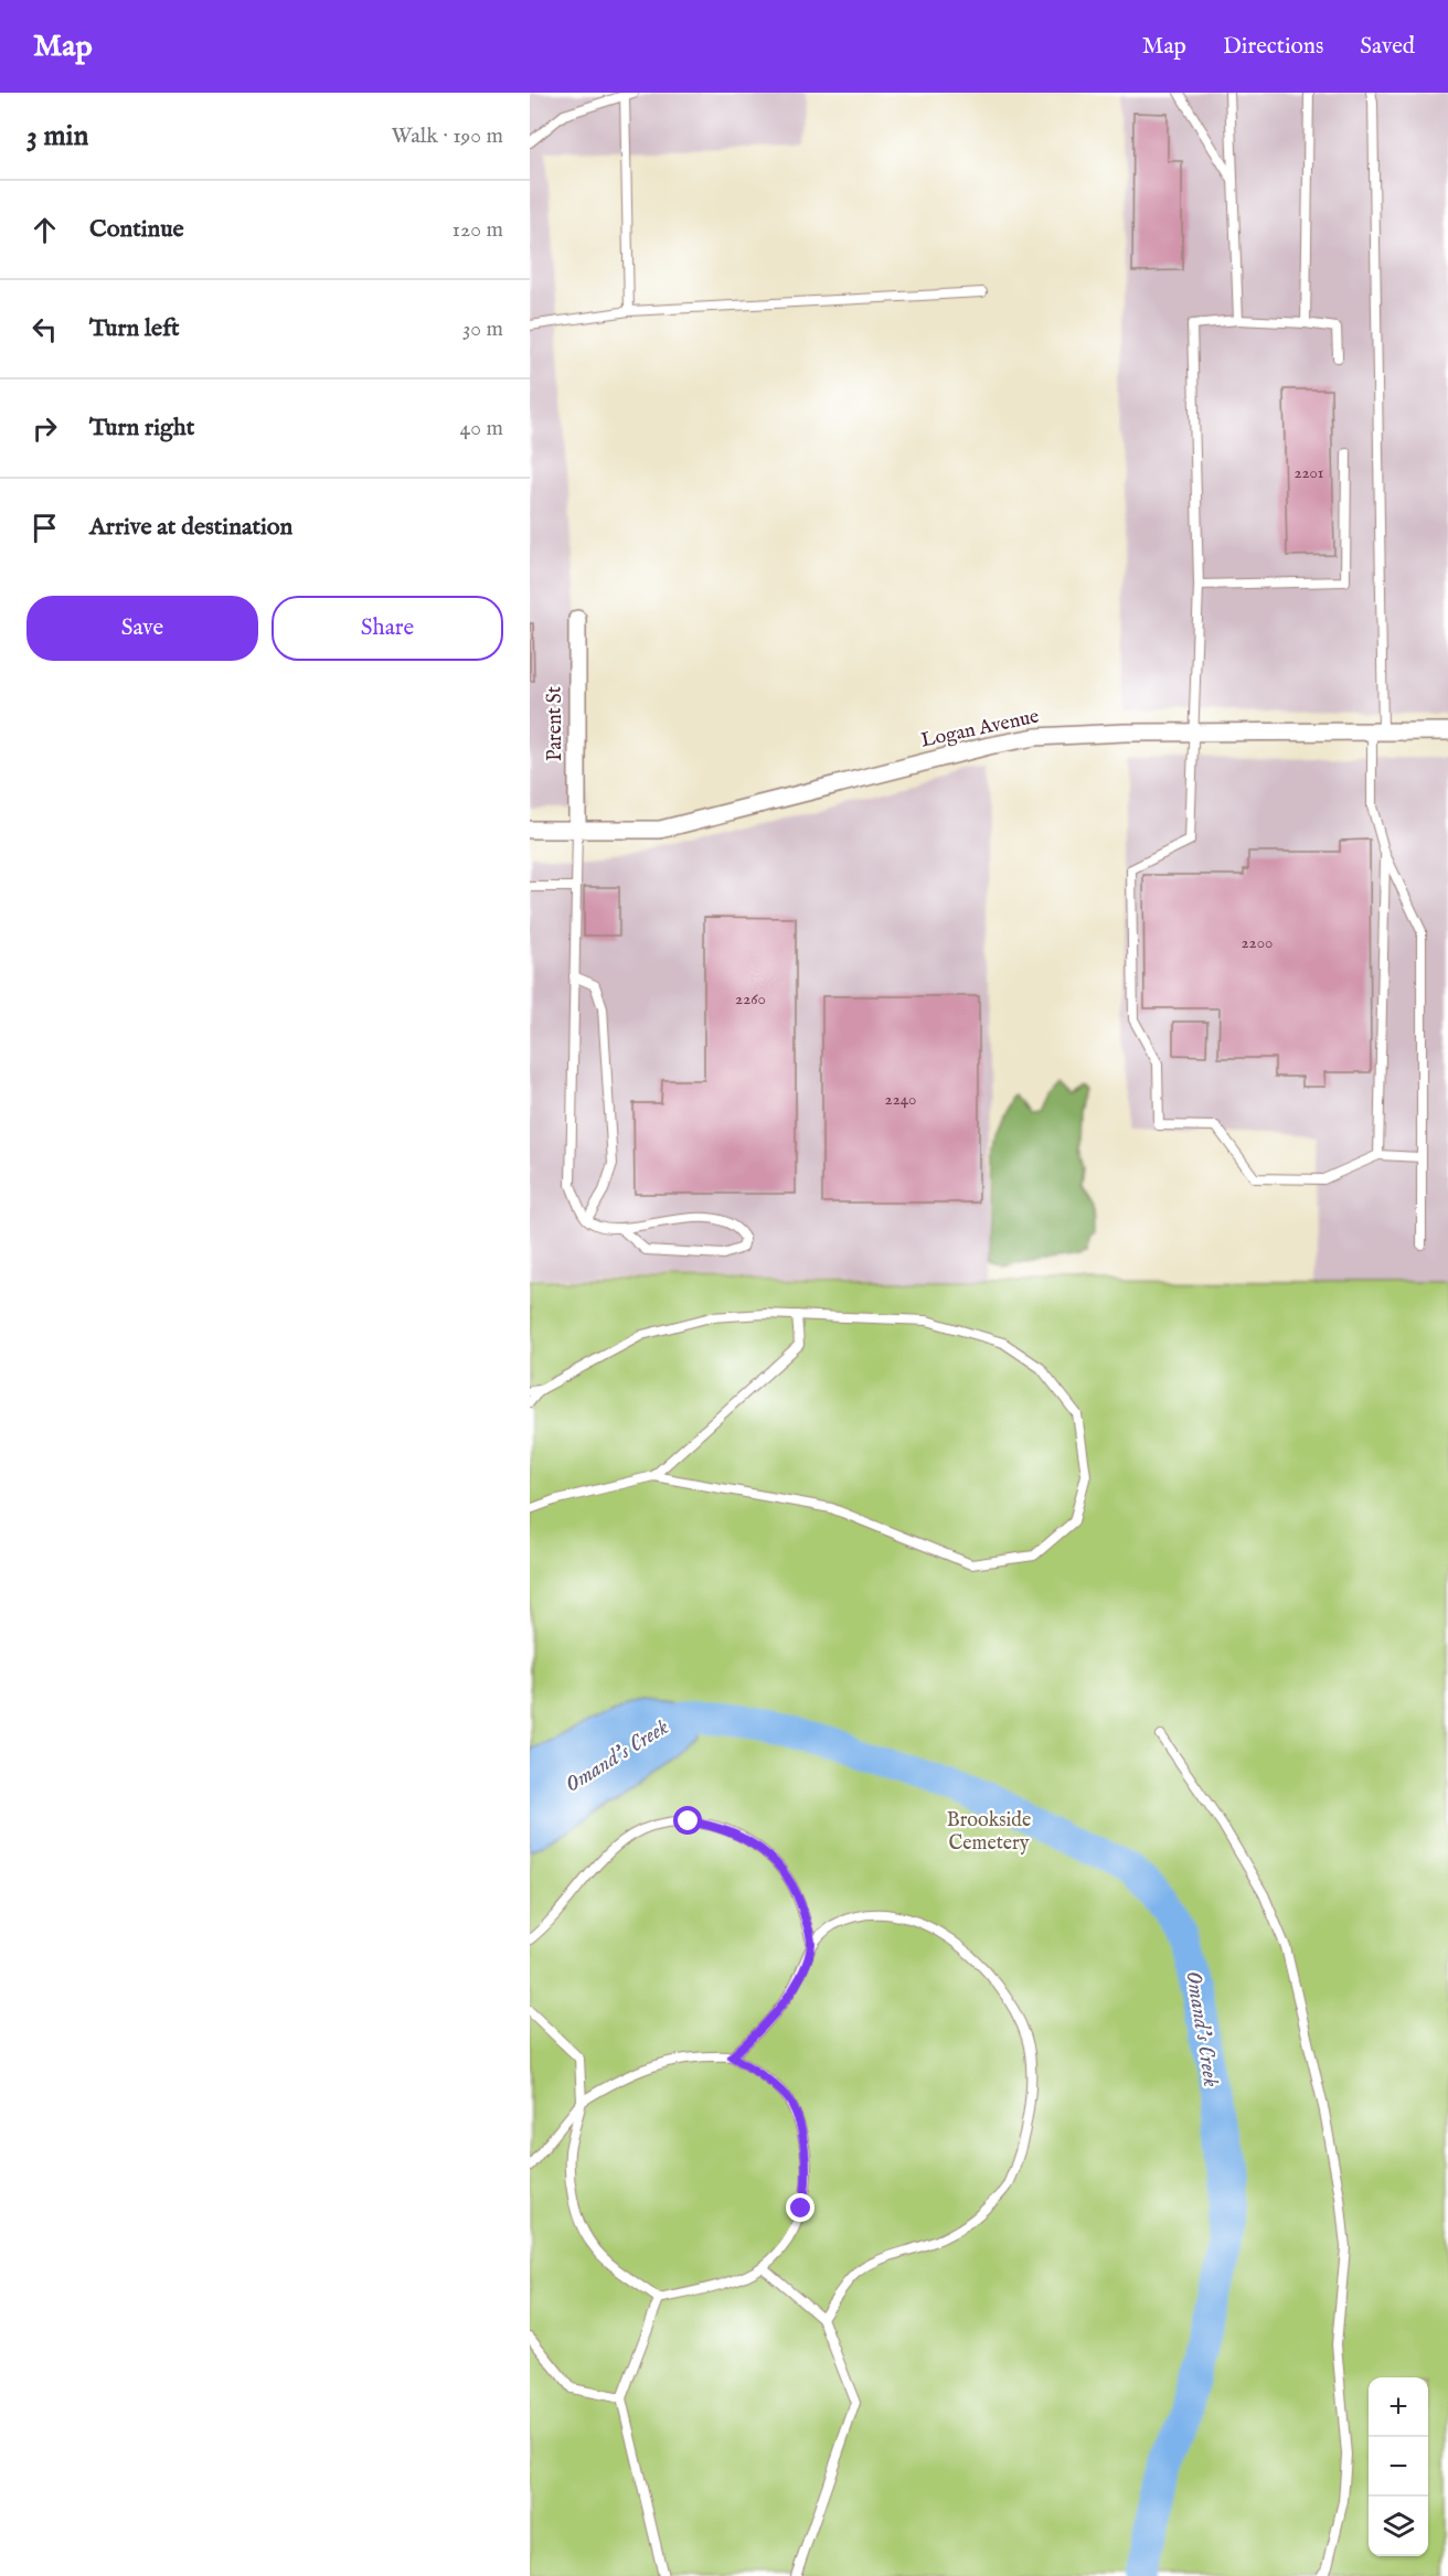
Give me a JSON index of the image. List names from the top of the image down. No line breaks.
{"streets":{"street":["Parent St","Logan Avenue"]},"crossings":[["Parent St","Logan Avenue"]],"water":["Omand's Creek"],"parks":["Brookside Cemetery"],"house_numbers":["2201","2200","2260","2240"],"page":{"header":"Map","nav":["Map","Directions","Saved"],"heading":["3 min","Walk · 190 m"],"list":[["Continue","120 m"],["Turn left","30 m"],["Turn right","40 m"],"Arrive at destination"],"buttons":["Save","Share"],"map_buttons":["+","−"]}}
